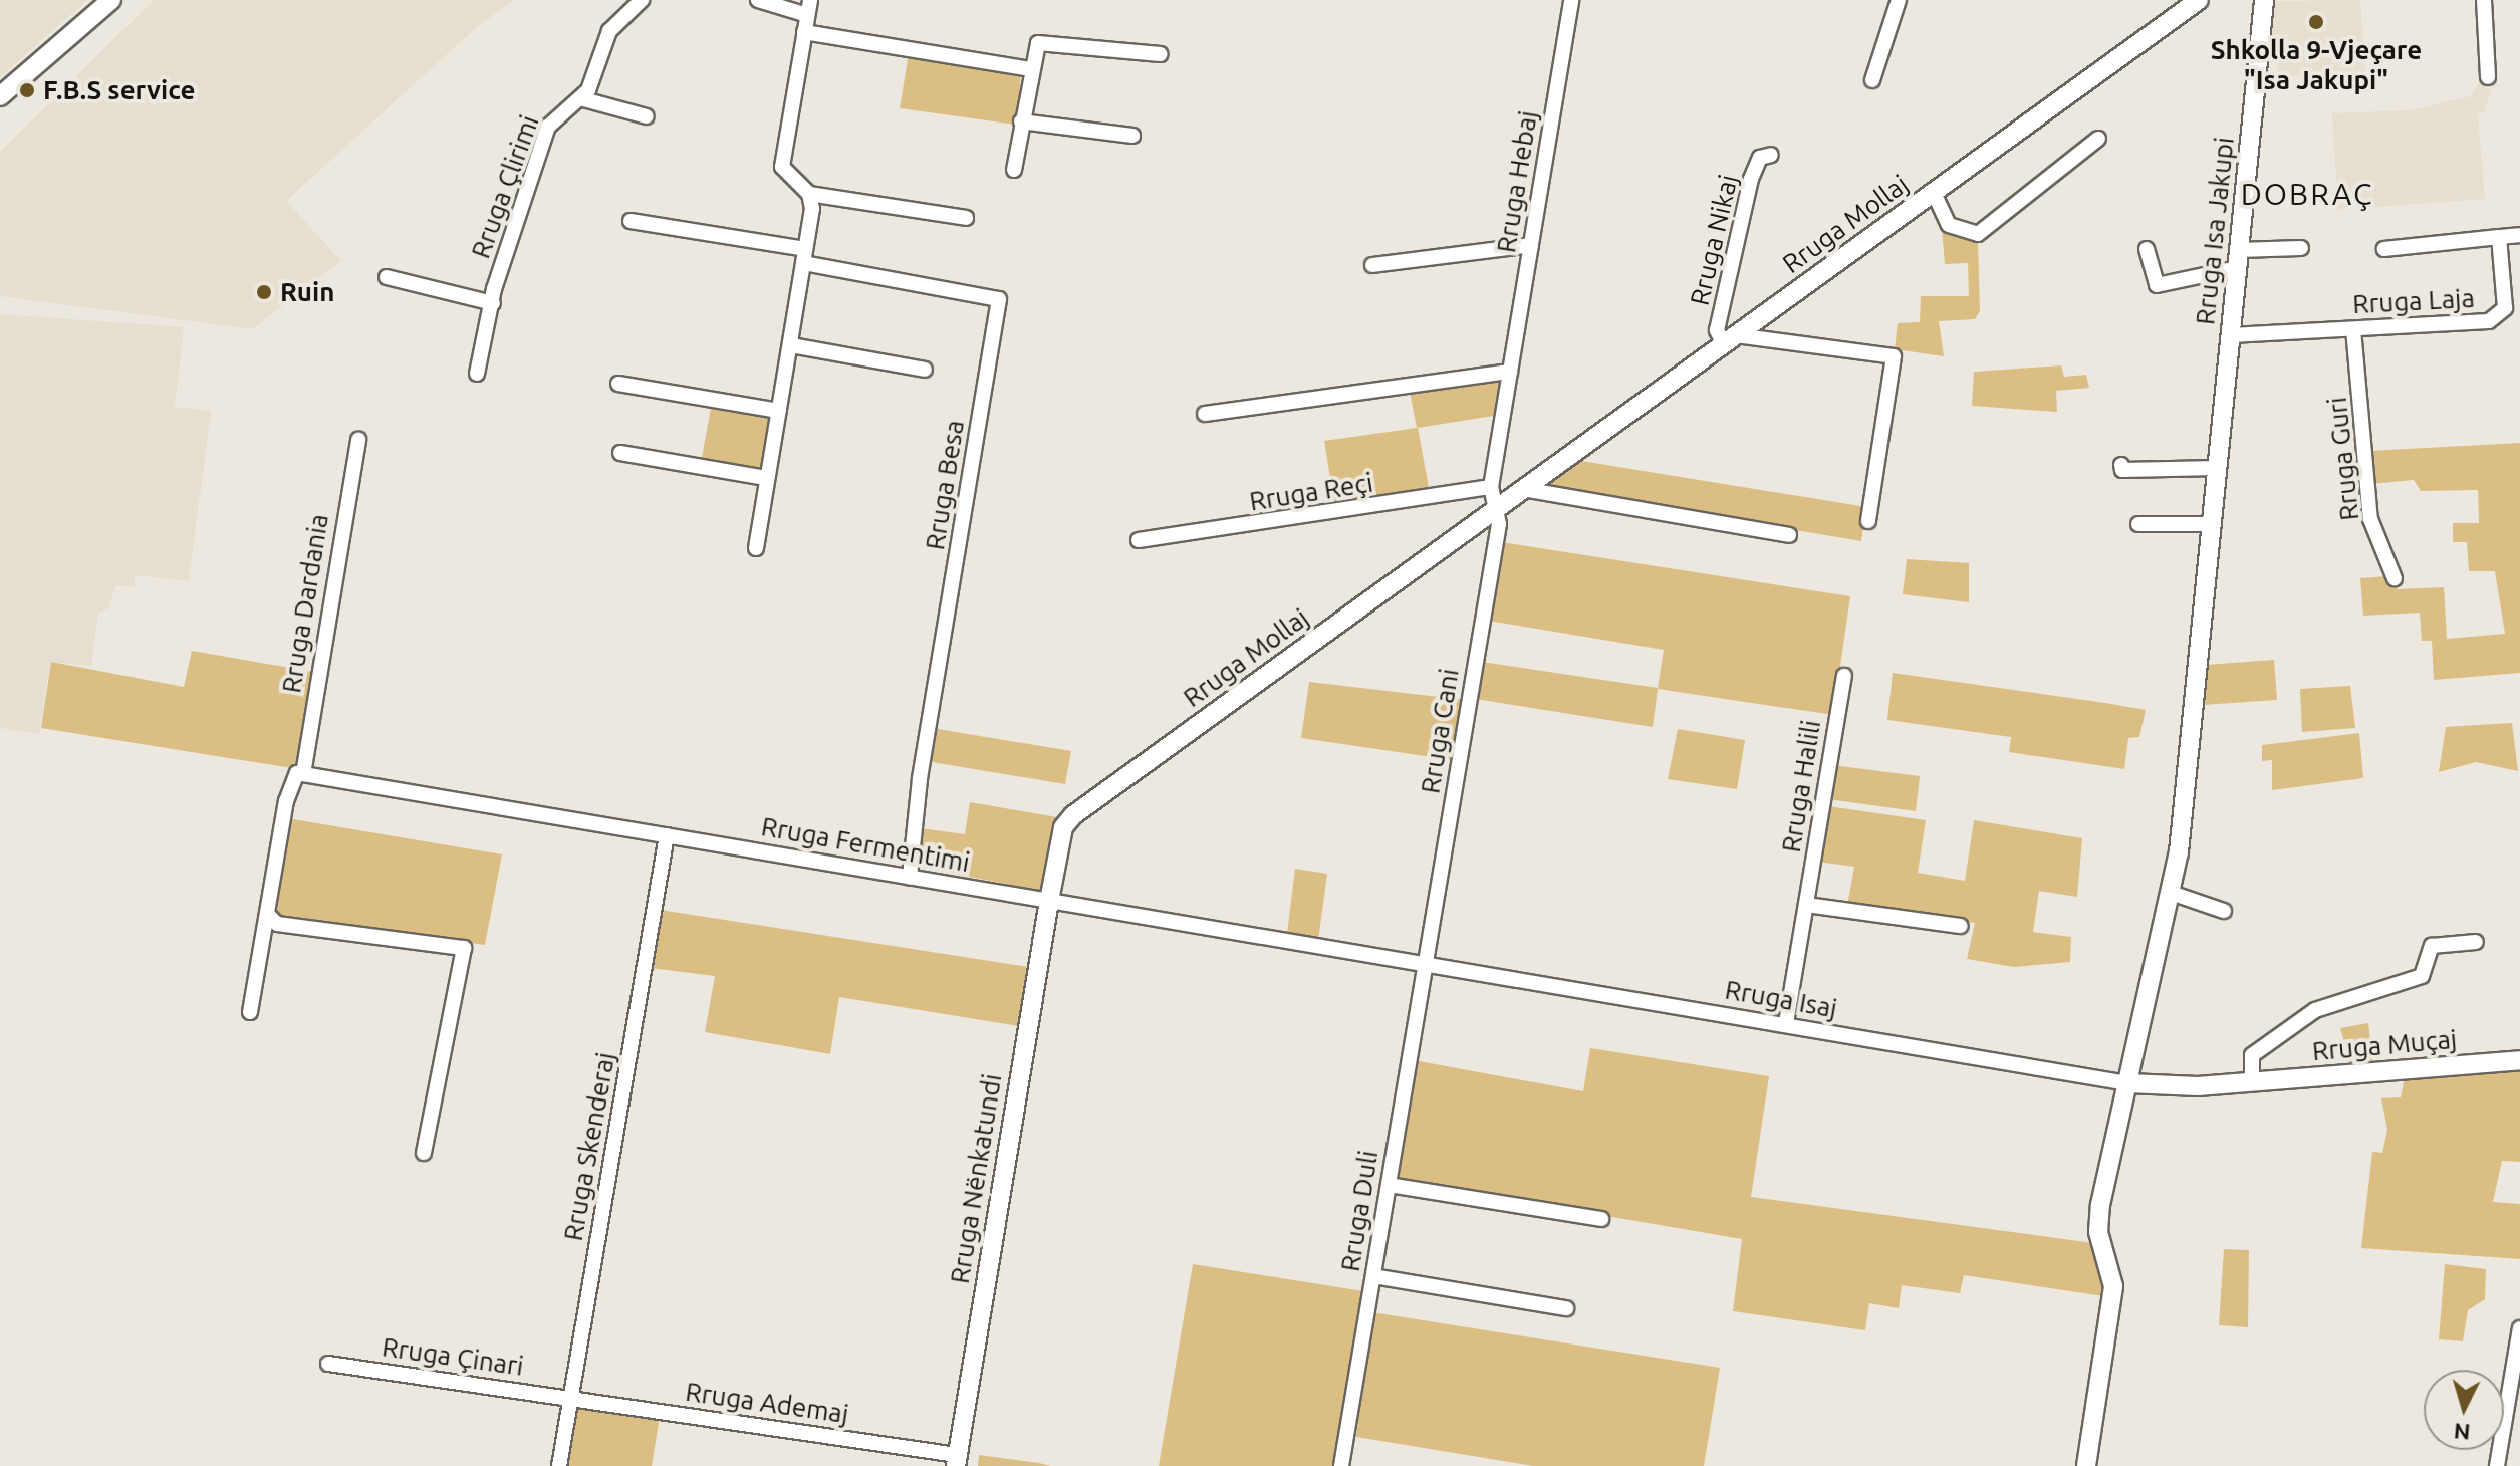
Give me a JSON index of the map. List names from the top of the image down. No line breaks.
{"streets":{"street":["Rruga Hebaj","Rruga Çlirimi","Rruga Mollaj","Rruga Isa Jakupi","Rruga Nikaj","Rruga Laja","Rruga Guri","Rruga Besa","Rruga Reçi","Rruga Dardania","Rruga Cani","Rruga Halili","Rruga Fermentimi","Rruga Isaj","Rruga Muçaj","Rruga Skenderaj","Rruga Nënkatundi","Rruga Duli","Rruga Çinari","Rruga Ademaj"]},"crossings":[["Rruga Hebaj","Rruga Reçi"],["Rruga Mollaj","Rruga Nikaj"],["Rruga Mollaj","Rruga Cani"],["Rruga Mollaj","Rruga Fermentimi"],["Rruga Mollaj","Rruga Nënkatundi"],["Rruga Isa Jakupi","Rruga Laja"],["Rruga Isa Jakupi","Rruga Isaj"],["Rruga Isa Jakupi","Rruga Muçaj"],["Rruga Laja","Rruga Guri"],["Rruga Besa","Rruga Fermentimi"],["Rruga Dardania","Rruga Fermentimi"],["Rruga Cani","Rruga Fermentimi"],["Rruga Cani","Rruga Isaj"],["Rruga Cani","Rruga Duli"],["Rruga Halili","Rruga Isaj"],["Rruga Fermentimi","Rruga Isaj"],["Rruga Fermentimi","Rruga Skenderaj"],["Rruga Fermentimi","Rruga Nënkatundi"],["Rruga Fermentimi","Rruga Duli"],["Rruga Isaj","Rruga Muçaj"],["Rruga Isaj","Rruga Duli"],["Rruga Skenderaj","Rruga Çinari"],["Rruga Skenderaj","Rruga Ademaj"],["Rruga Nënkatundi","Rruga Ademaj"],["Rruga Çinari","Rruga Ademaj"]],"districts":["DOBRAÇ"],"places":["Shkolla 9-Vjeçare \"Isa Jakupi\"","F.B.S service","Ruin"],"north":"bottom"}
